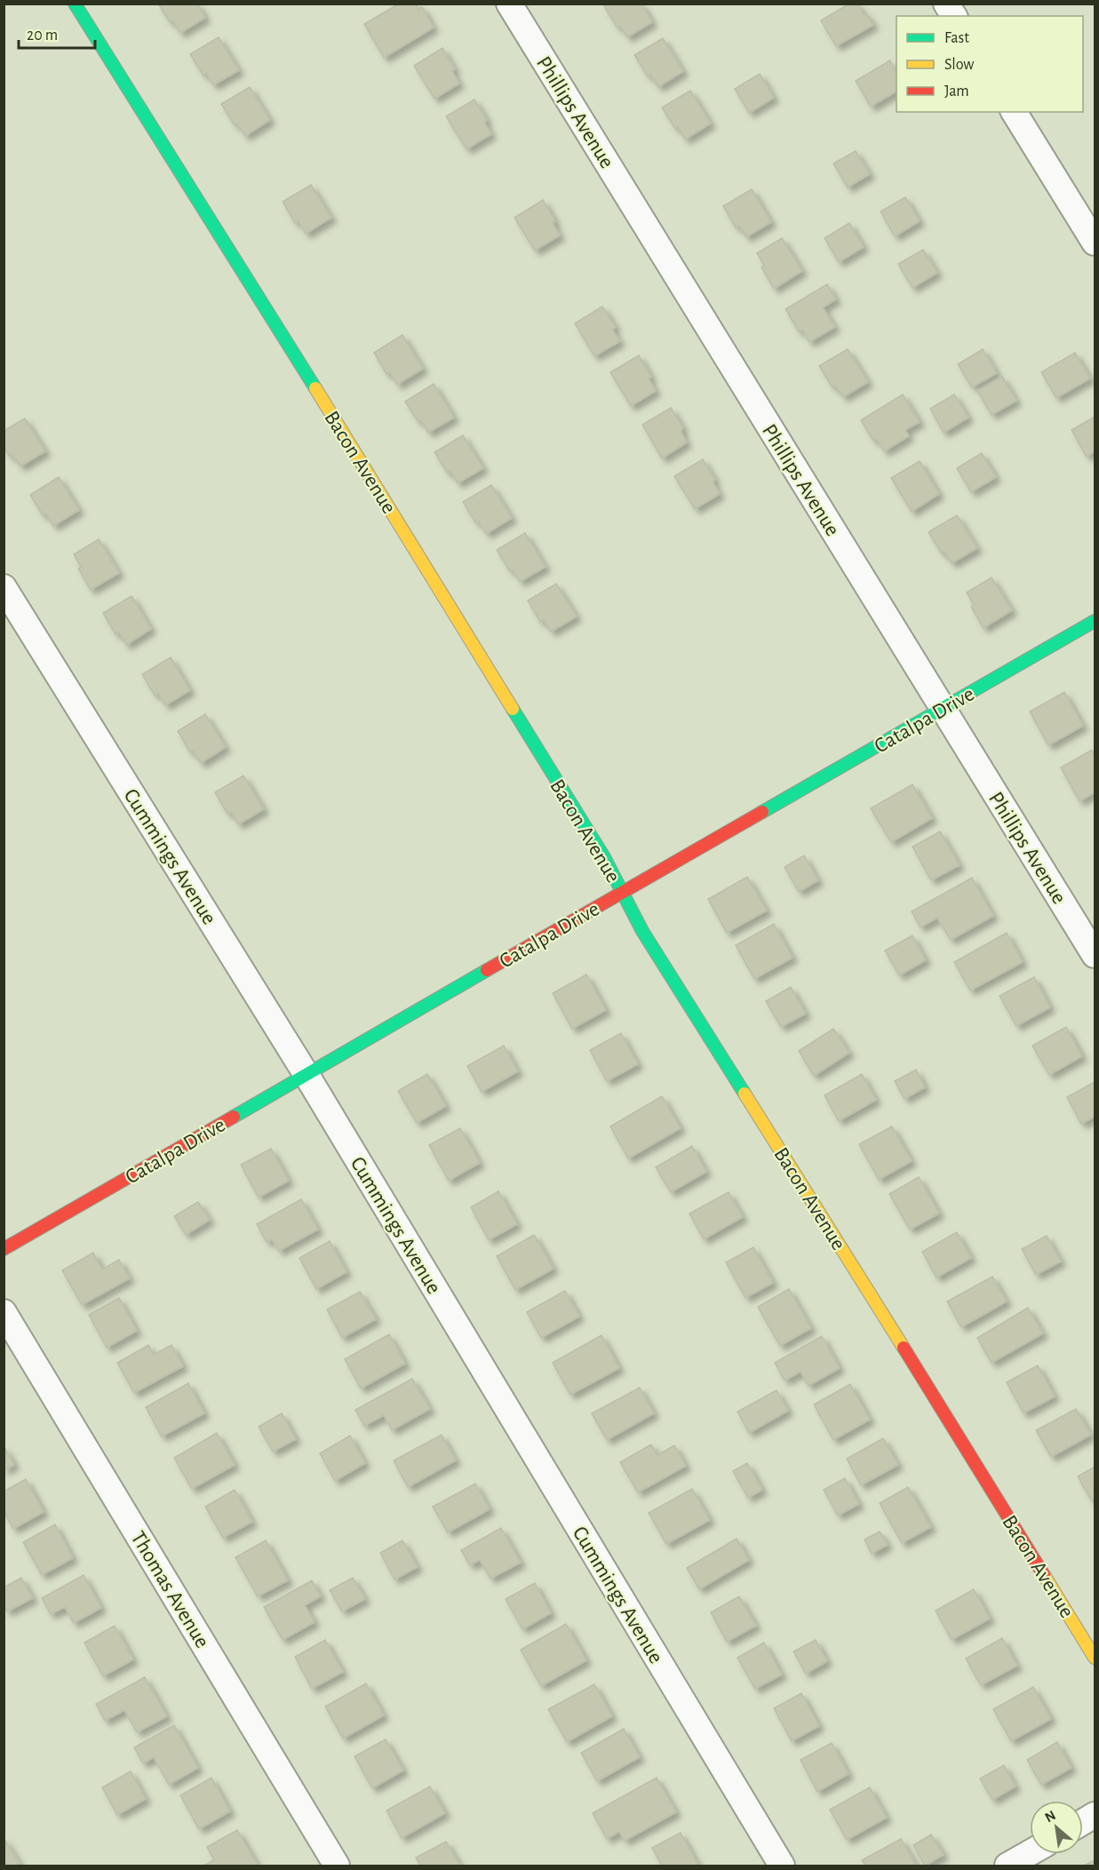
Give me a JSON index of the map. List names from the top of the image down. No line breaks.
{"streets":{"street":["Phillips Avenue","Bacon Avenue","Catalpa Drive","Cummings Avenue","Thomas Avenue"]},"crossings":[["Phillips Avenue","Catalpa Drive"],["Bacon Avenue","Catalpa Drive"],["Catalpa Drive","Cummings Avenue"]],"legend":["Fast","Slow","Jam"],"scale_bar":"20 m","north":"top left"}
